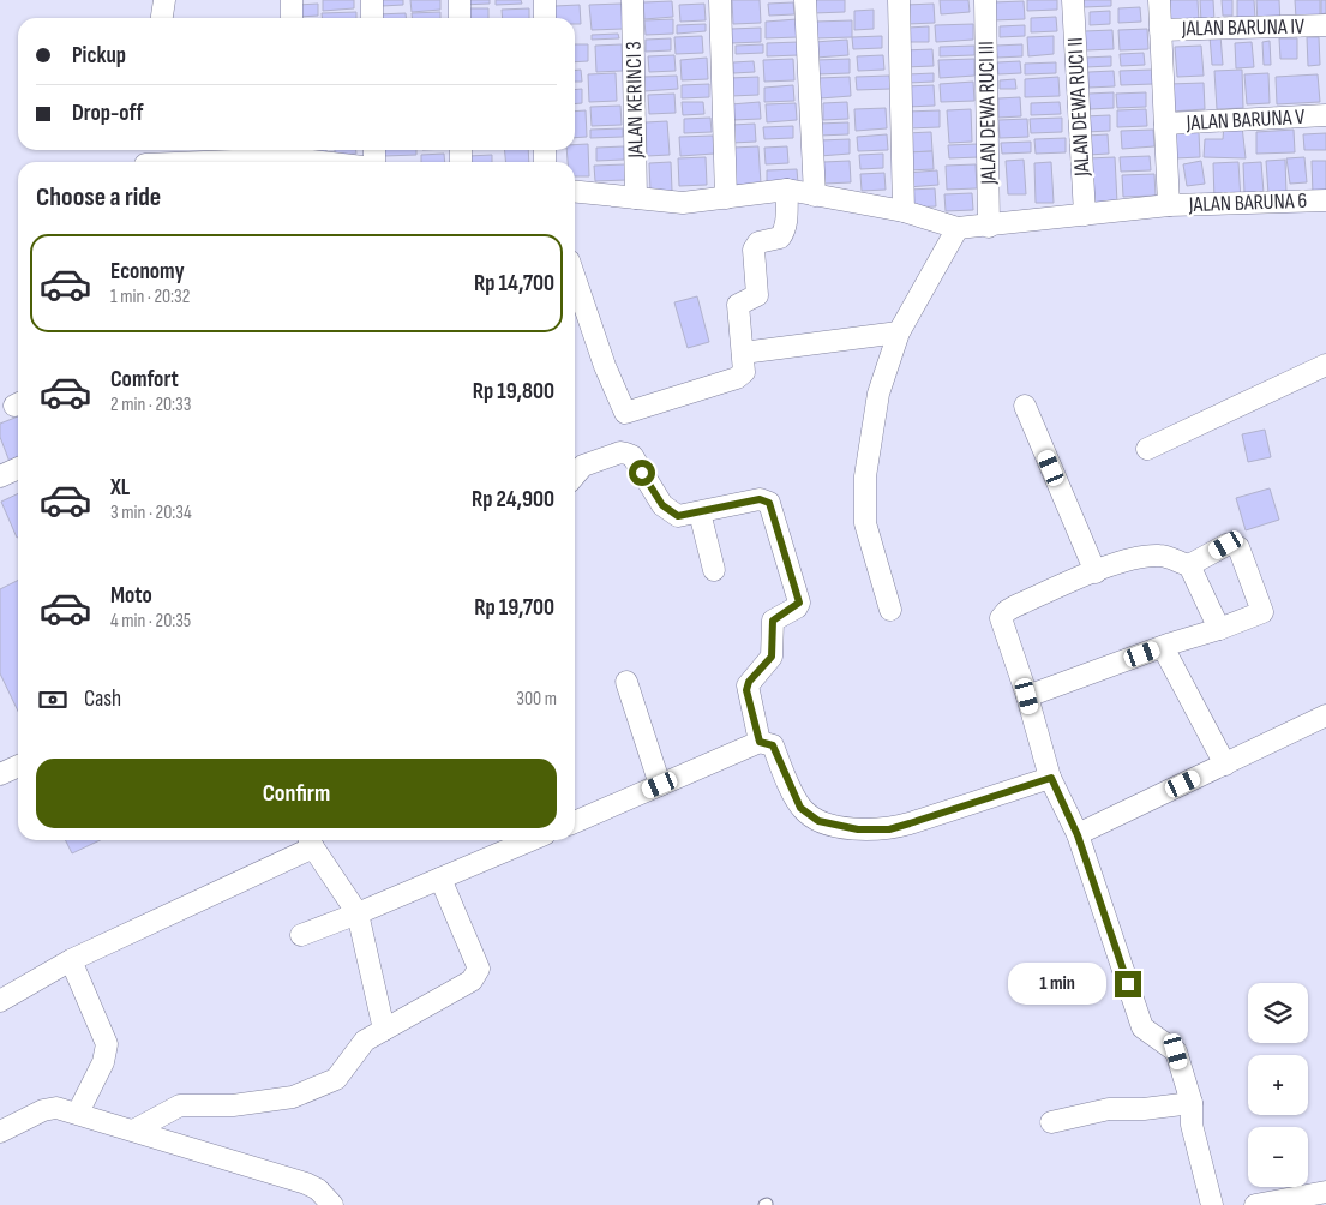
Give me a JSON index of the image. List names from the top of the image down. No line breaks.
{"streets":{"street":["JALAN BARUNA IV","JALAN KERINCI 3","JALAN DEWA RUCI II","JALAN DEWA RUCI III","JALAN BARUNA V","JALAN BARUNA 6"]},"crossings":[["JALAN DEWA RUCI II","JALAN BARUNA 6"],["JALAN DEWA RUCI III","JALAN BARUNA 6"]],"page":{"banner":["Pickup","Drop-off"],"heading":"Choose a ride","list":[{"name":"Economy","note":"1 min · 20:32","value":"Rp 14,700"},{"name":"Comfort","note":"2 min · 20:33","value":"Rp 19,800"},{"name":"XL","note":"3 min · 20:34","value":"Rp 24,900"},{"name":"Moto","note":"4 min · 20:35","value":"Rp 19,700"}],"pay":["Cash","300 m"],"buttons":"Confirm","bubble":"1 min","map_buttons":["+","−"]}}
